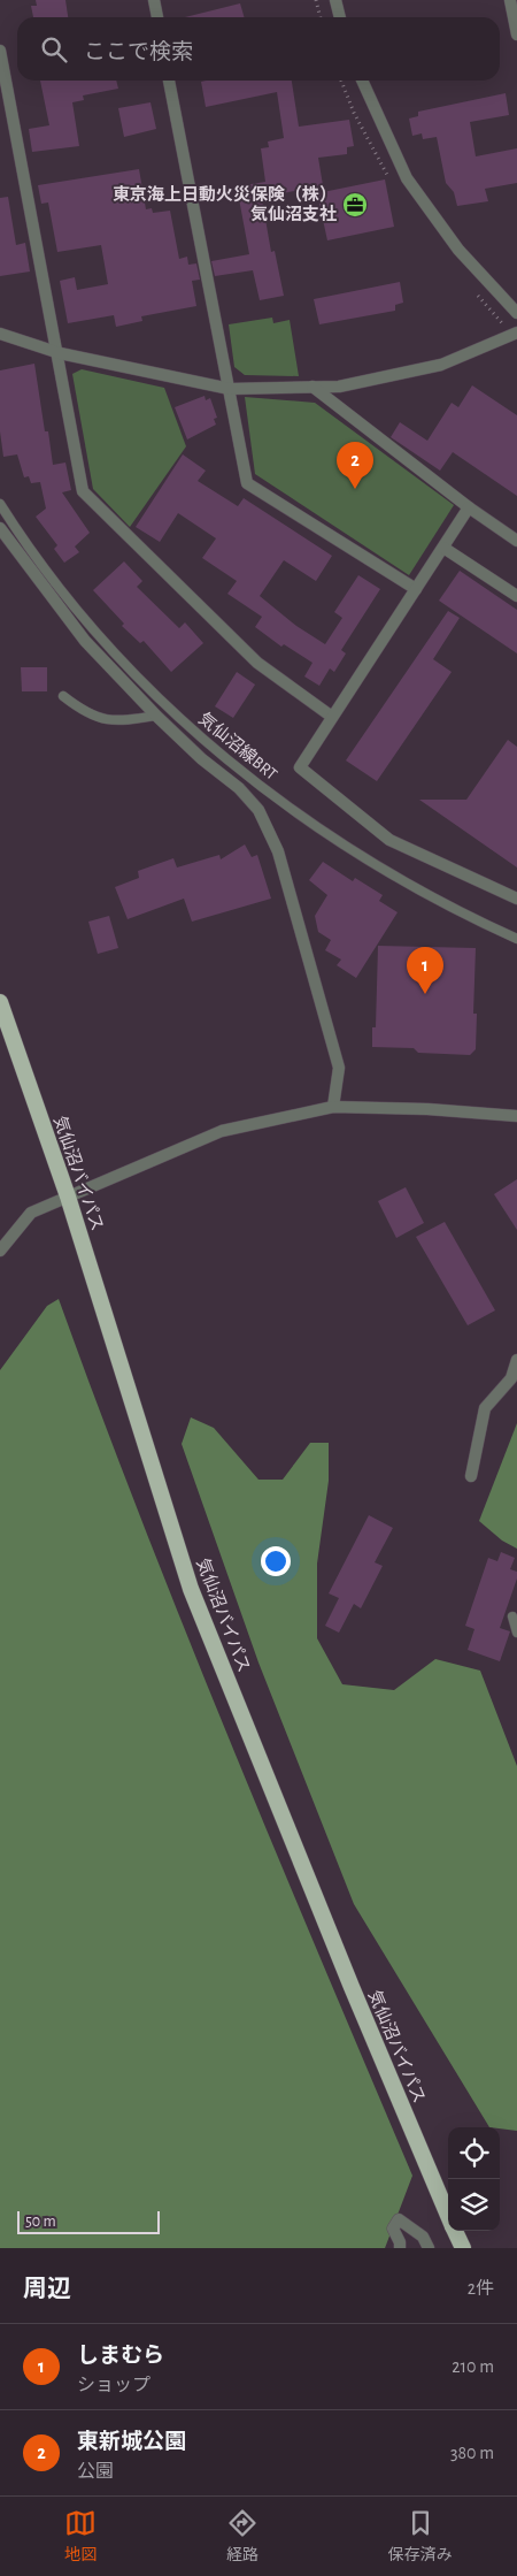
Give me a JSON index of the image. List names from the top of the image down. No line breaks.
{"streets":{"highway":["気仙沼バイパス"],"lane":["気仙沼線BRT"]},"places":{"office":["東京海上日動火災保険（株） 気仙沼支社"]},"scale_bar":"50 m","page":{"search":"ここで検索","pins":["2","1"],"scale":"50 m","heading":["周辺","2件"],"list":[{"mark":"1","name":"しまむら","note":"ショップ","value":"210 m"},{"mark":"2","name":"東新城公園","note":"公園","value":"380 m"}],"nav":["地図","経路","保存済み"]}}
